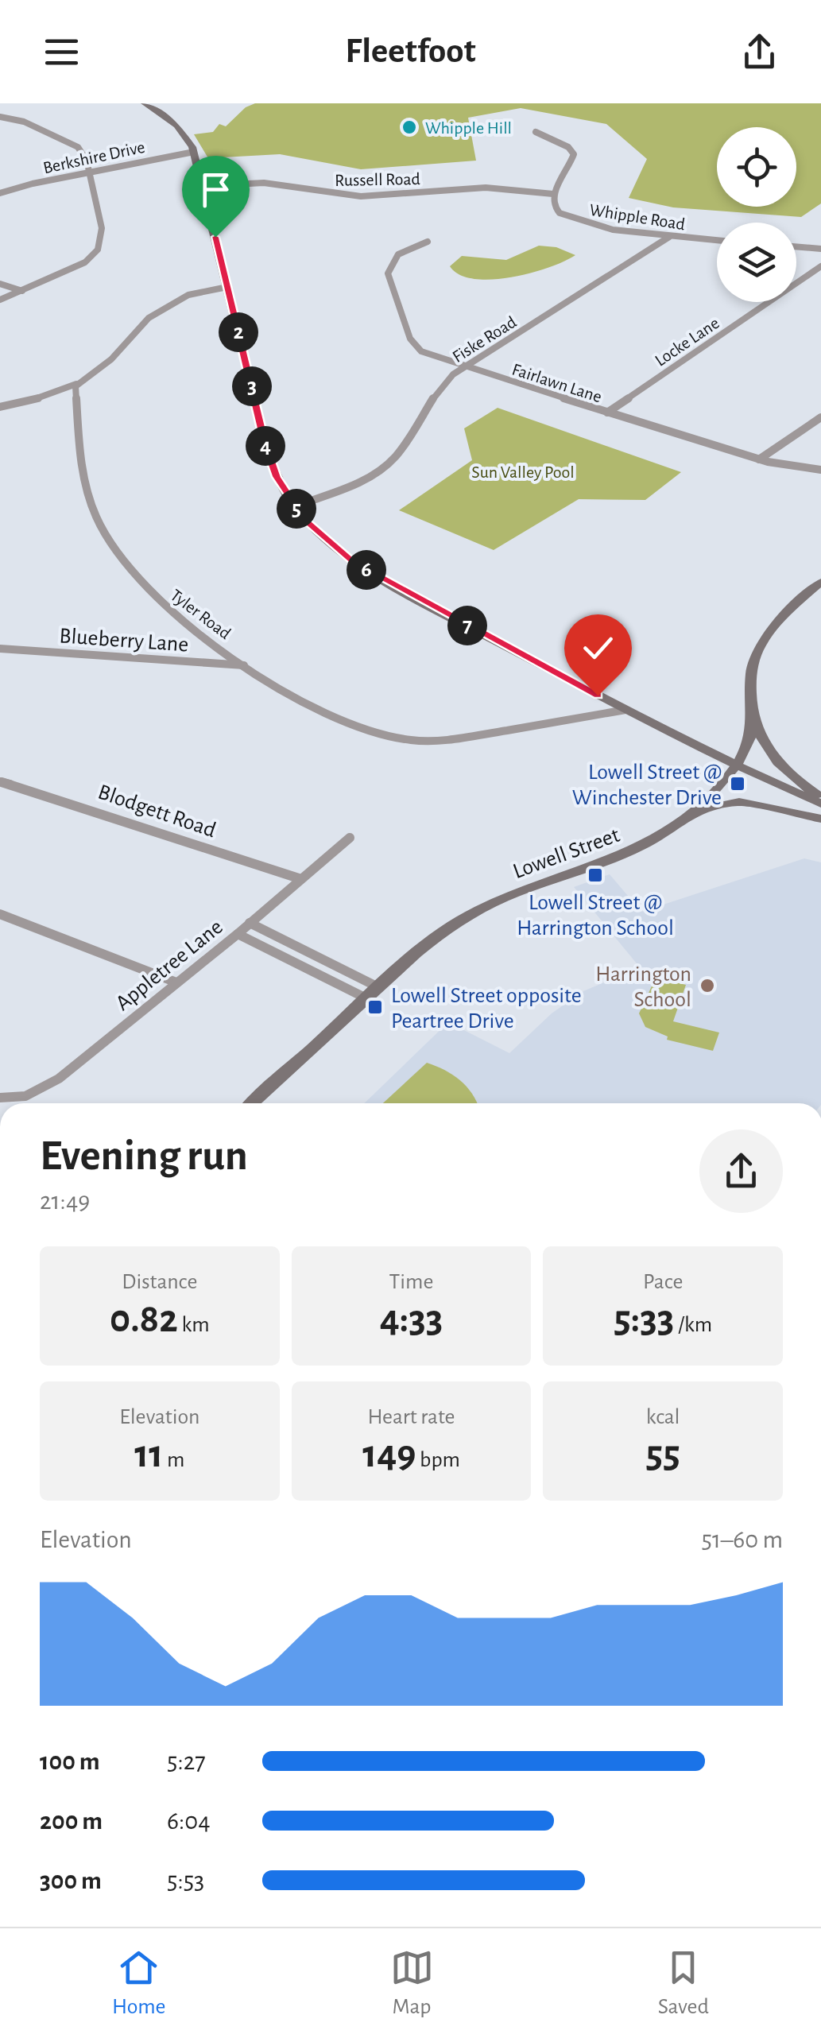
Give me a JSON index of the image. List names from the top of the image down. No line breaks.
{"streets":{"street":["Berkshire Drive","Russell Road","Whipple Road","Fiske Road","Locke Lane","Fairlawn Lane","Tyler Road","Blueberry Lane","Blodgett Road","Lowell Street","Appletree Lane"]},"crossings":[["Russell Road","Whipple Road"],["Whipple Road","Fiske Road"],["Fiske Road","Fairlawn Lane"],["Locke Lane","Fairlawn Lane"],["Tyler Road","Blueberry Lane"],["Blodgett Road","Appletree Lane"]],"parks":["Sun Valley Pool"],"places":{"other":["Whipple Hill","Harrington School"],"transit":["Lowell Street @ Winchester Drive","Lowell Street @ Harrington School","Lowell Street opposite Peartree Drive"]},"page":{"header":"Fleetfoot","pins":["2","3","4","5","6","7"],"heading":["Evening run","21:49"],"stats":[["Distance","0.82 km"],["Time","4:33"],["Pace","5:33 /km"],["Elevation","11 m"],["Heart rate","149 bpm"],["kcal","55"]],"chart":["Elevation","51–60 m"],"list":[{"name":"100 m","note":"5:27"},{"name":"200 m","note":"6:04"},{"name":"300 m","note":"5:53"}],"tabs":["Home","Map","Saved"]}}
